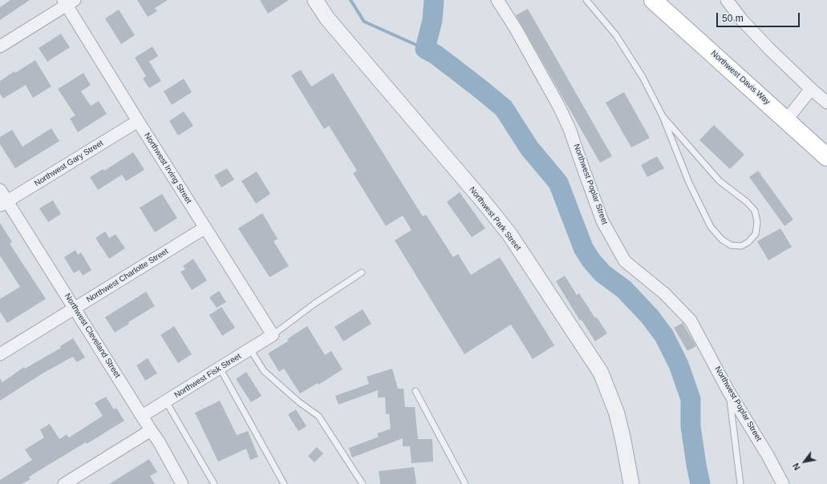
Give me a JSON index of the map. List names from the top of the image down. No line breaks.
{"streets":{"main road":["Northwest Davis Way"],"street":["Northwest Gary Street","Northwest Irving Street","Northwest Poplar Street","Northwest Park Street","Northwest Charlotte Street","Northwest Cleveland Street","Northwest Fisk Street"]},"crossings":[["Northwest Gary Street","Northwest Irving Street"],["Northwest Gary Street","Northwest Cleveland Street"],["Northwest Irving Street","Northwest Charlotte Street"],["Northwest Irving Street","Northwest Fisk Street"],["Northwest Charlotte Street","Northwest Cleveland Street"],["Northwest Cleveland Street","Northwest Fisk Street"]],"scale_bar":"50 m","north":"bottom left"}
